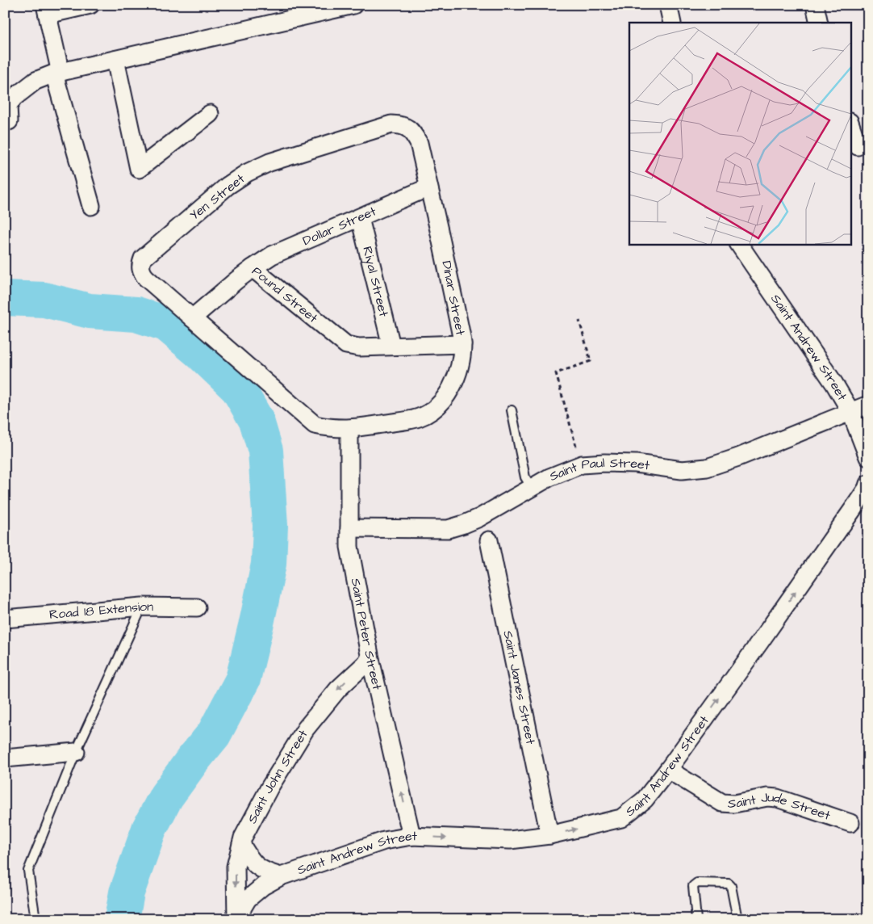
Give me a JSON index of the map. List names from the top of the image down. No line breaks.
{"streets":{"street":["Yen Street","Dollar Street","Riyal Street","Pound Street","Dinar Street","Saint Andrew Street","Saint Paul Street","Road 18 Extension","Saint Peter Street","Saint James Street","Saint John Street","Saint Jude Street"]},"crossings":[["Yen Street","Pound Street"],["Yen Street","Dinar Street"],["Dollar Street","Riyal Street"],["Dollar Street","Pound Street"],["Dollar Street","Dinar Street"],["Riyal Street","Pound Street"],["Pound Street","Dinar Street"],["Dinar Street","Saint Peter Street"],["Saint Andrew Street","Saint Paul Street"],["Saint Andrew Street","Saint Peter Street"],["Saint Andrew Street","Saint James Street"],["Saint Andrew Street","Saint John Street"],["Saint Andrew Street","Saint Jude Street"],["Saint Paul Street","Saint Peter Street"],["Saint Peter Street","Saint John Street"]],"one_way":["Saint Andrew Street","Saint Peter Street","Saint John Street"]}
